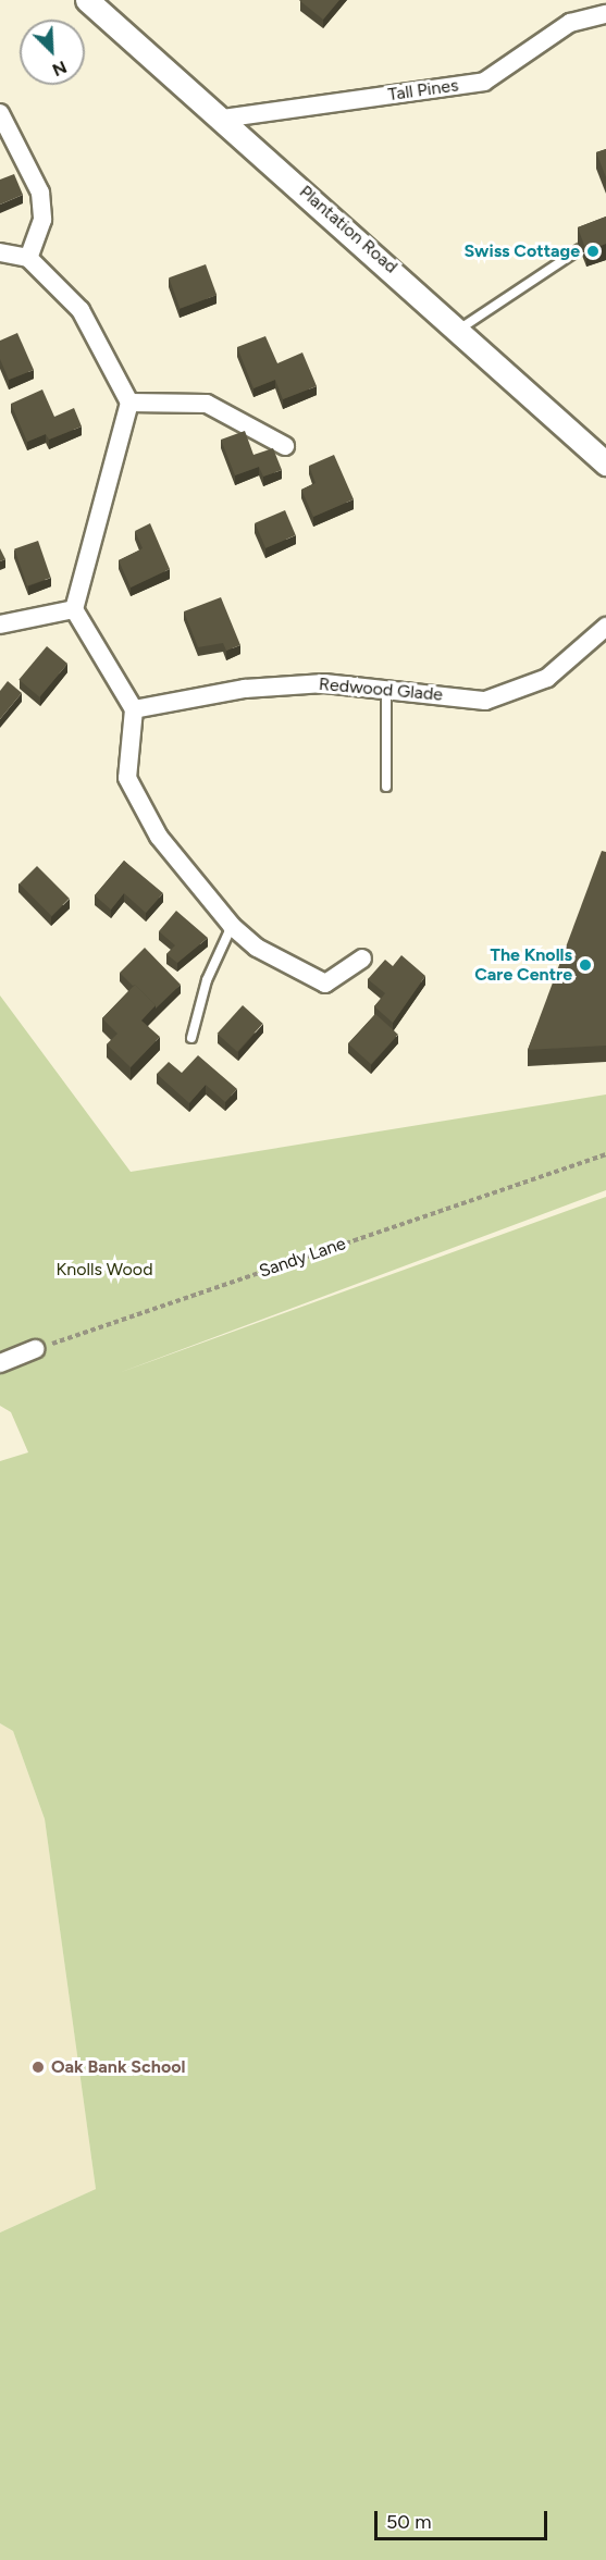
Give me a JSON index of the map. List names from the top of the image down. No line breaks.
{"streets":{"street":["Tall Pines","Plantation Road","Redwood Glade"],"path":["Sandy Lane"]},"crossings":[["Tall Pines","Plantation Road"]],"parks":["Knolls Wood"],"places":["Swiss Cottage","The Knolls Care Centre","Oak Bank School"],"scale_bar":"50 m","north":"bottom right"}
